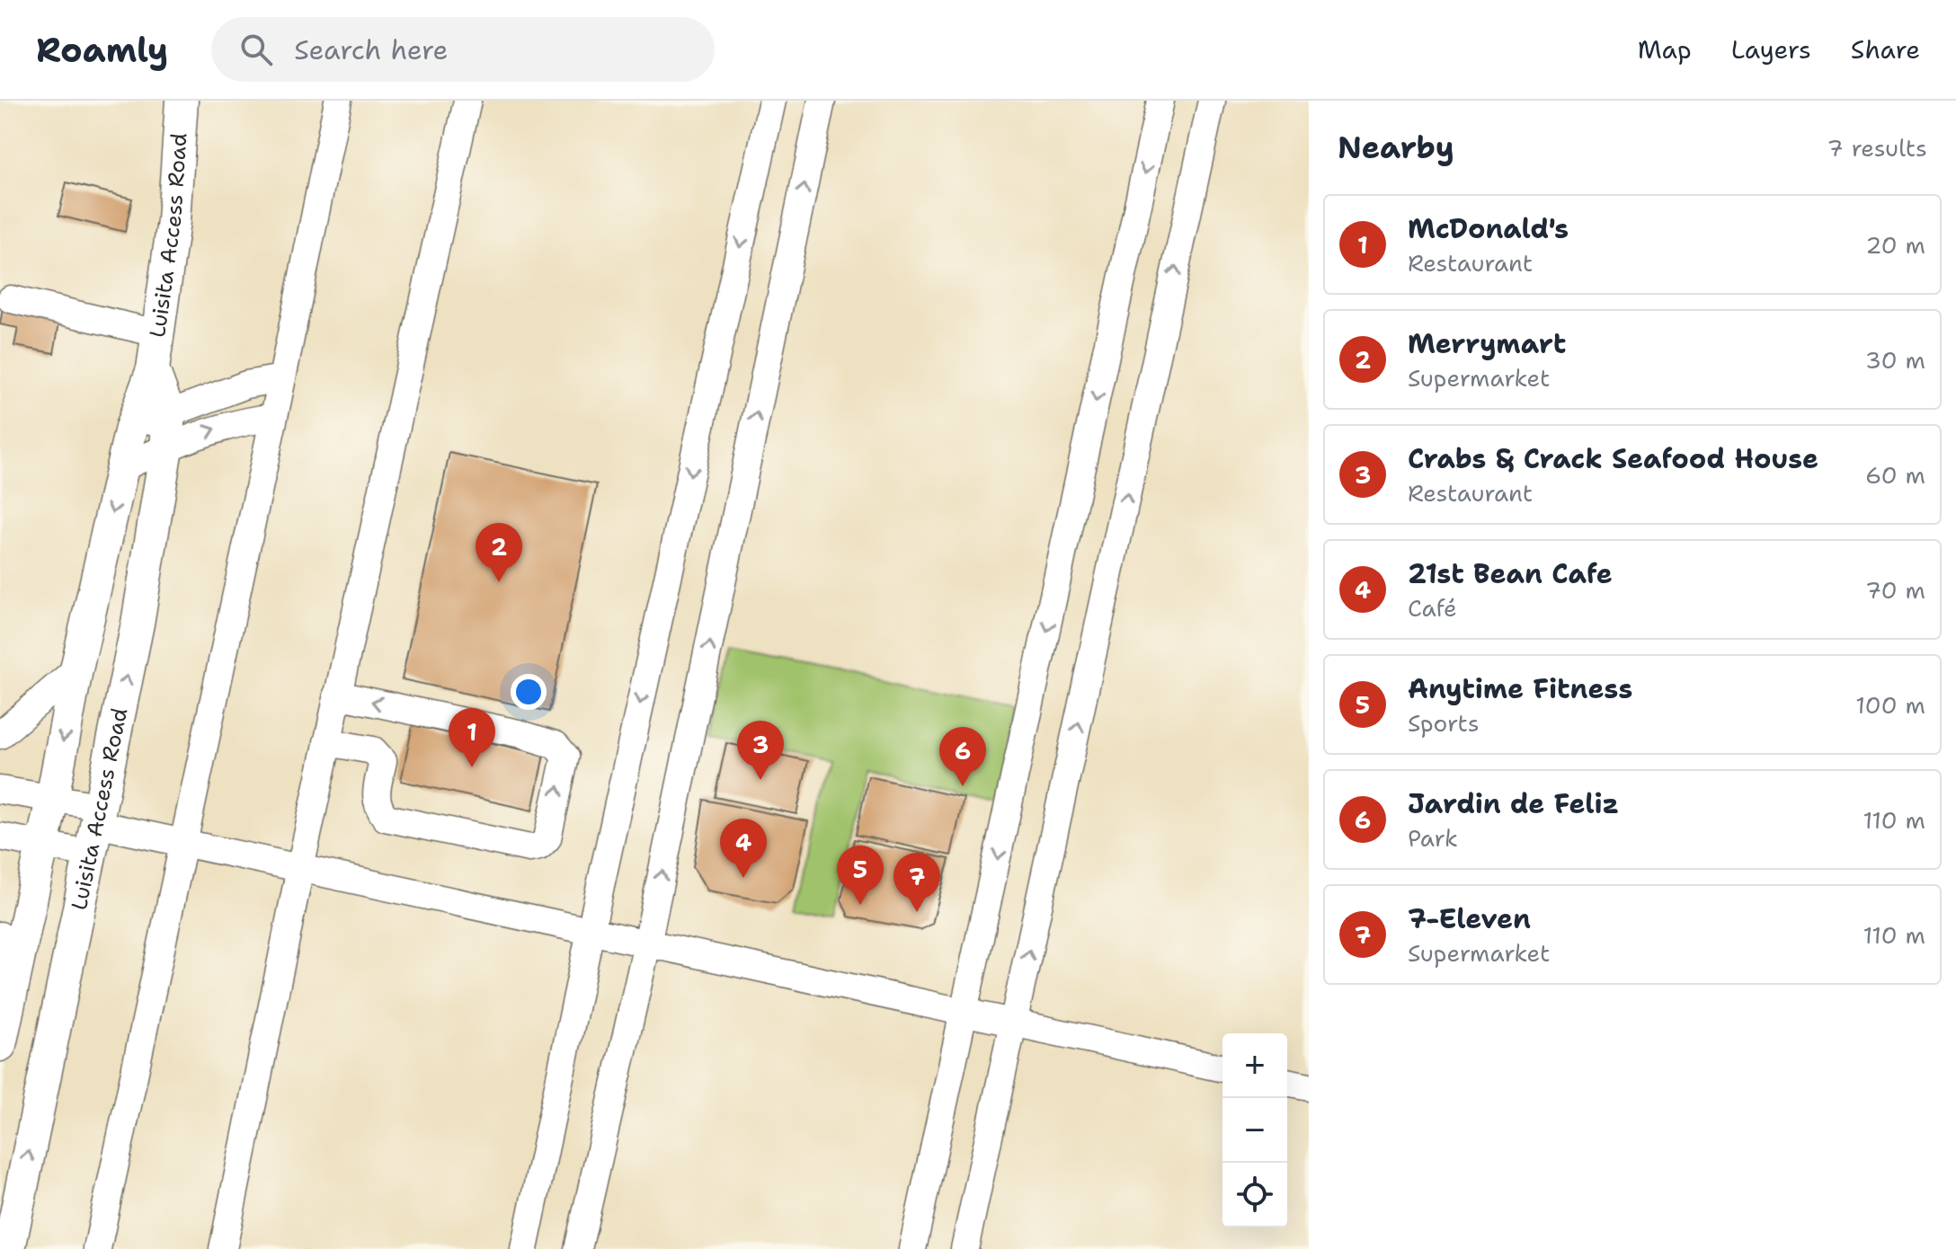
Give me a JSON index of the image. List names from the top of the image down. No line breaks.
{"streets":{"main road":["Luisita Access Road"]},"page":{"header":"Roamly","search":"Search here","nav":["Map","Layers","Share"],"heading":["Nearby","7 results"],"list":[{"mark":"1","name":"McDonald's","note":"Restaurant","value":"20 m"},{"mark":"2","name":"Merrymart","note":"Supermarket","value":"30 m"},{"mark":"3","name":"Crabs & Crack Seafood House","note":"Restaurant","value":"60 m"},{"mark":"4","name":"21st Bean Cafe","note":"Café","value":"70 m"},{"mark":"5","name":"Anytime Fitness","note":"Sports","value":"100 m"},{"mark":"6","name":"Jardin de Feliz","note":"Park","value":"110 m"},{"mark":"7","name":"7-Eleven","note":"Supermarket","value":"110 m"}],"pins":["2","1","3","6","4","5","7"],"map_buttons":["+","−"]}}
